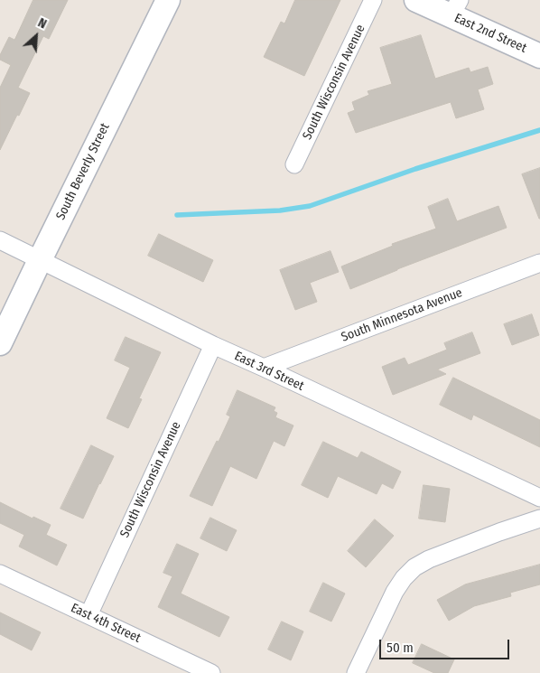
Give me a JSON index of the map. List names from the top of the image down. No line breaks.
{"streets":{"main road":["East 2nd Street","South Beverly Street"],"street":["South Wisconsin Avenue","South Minnesota Avenue","East 3rd Street","East 4th Street"]},"crossings":[["South Wisconsin Avenue","East 3rd Street"],["South Wisconsin Avenue","East 4th Street"],["South Beverly Street","East 3rd Street"],["South Minnesota Avenue","East 3rd Street"]],"scale_bar":"50 m","north":"top right"}
